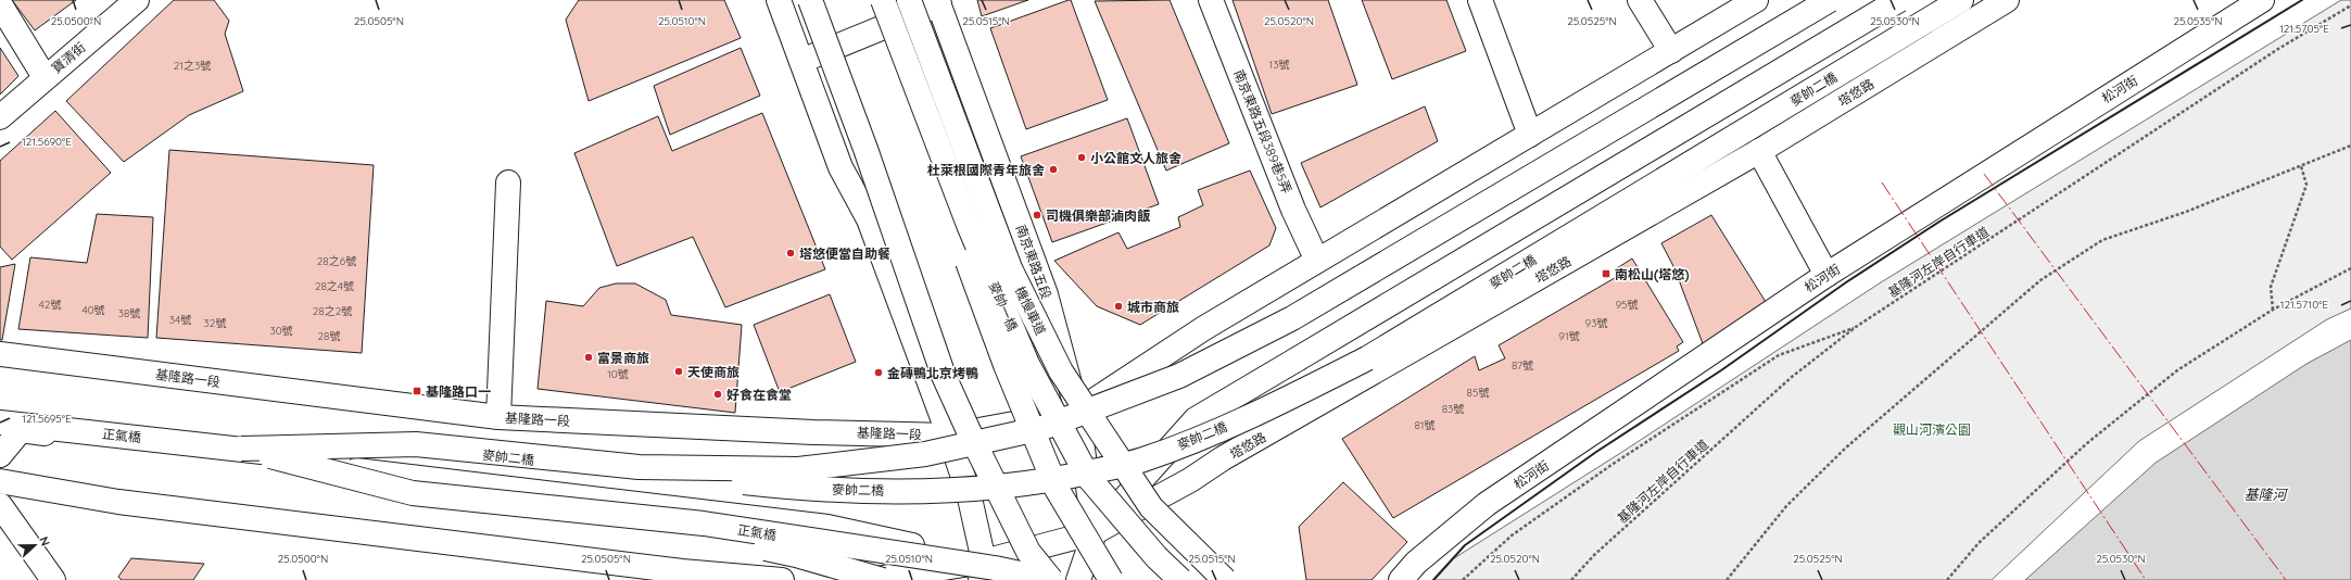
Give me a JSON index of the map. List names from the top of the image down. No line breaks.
{"streets":{"main road":["寶清街","麥帥二橋","松河街","塔悠路","南京東路五段389巷5弄","南京東路五段","麥帥一橋","機慢車道","基隆路一段","正氣橋"],"path":["基隆河左岸自行車道"]},"crossings":[["麥帥二橋","正氣橋"],["塔悠路","南京東路五段"],["南京東路五段","基隆路一段"]],"water":["基隆河"],"parks":["觀山河濱公園"],"places":{"other":["小公館文人旅舍","杜萊根國際青年旅舍","司機俱樂部滷肉飯","塔悠便當自助餐","城市商旅","富景商旅","天使商旅","金磚鴨北京烤鴨","好食在食堂"],"transit":["南松山(塔悠)","基隆路口一"]},"house_numbers":["13號","21之3號","28之6號","28之4號","42號","95號","40號","28之2號","38號","34號","32號","93號","30號","28號","91號","87號","10號","85號","83號","81號"],"north":"right","coordinates":["25.0500°N","25.0505°N","25.0510°N","25.0520°N","25.0525°N","25.0530°N","25.0535°N","25.0515°N","121.5705°E","121.5690°E","121.5710°E","121.5695°E"]}
